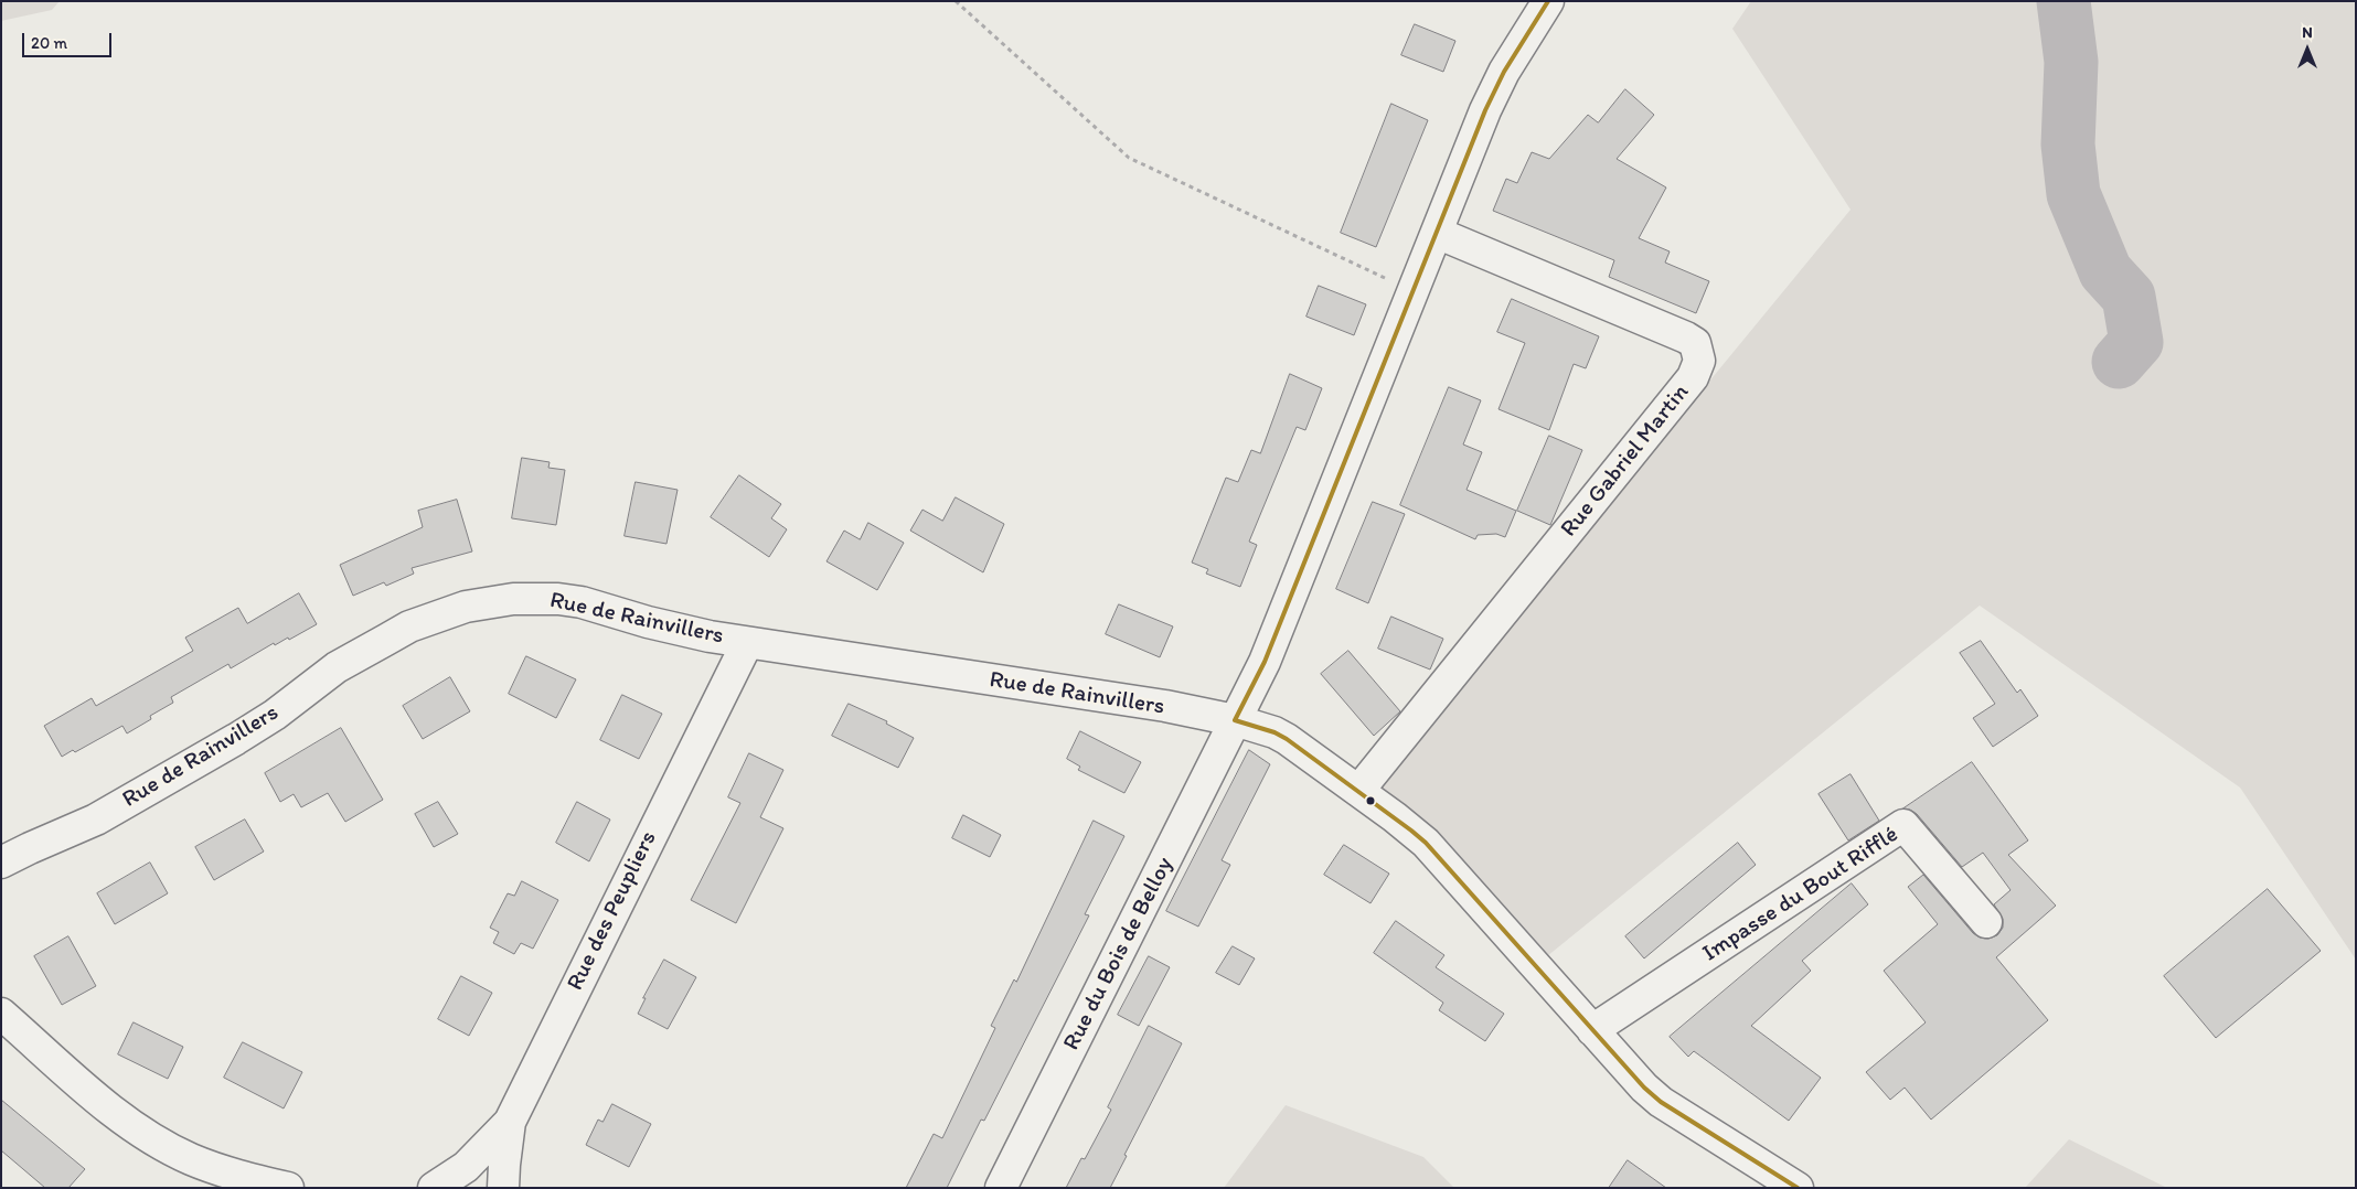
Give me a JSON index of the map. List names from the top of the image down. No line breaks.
{"streets":{"street":["Rue Gabriel Martin","Rue de Rainvillers","Impasse du Bout Rifflé","Rue des Peupliers","Rue du Bois de Belloy"]},"crossings":[["Rue Gabriel Martin","Rue de Rainvillers"],["Rue Gabriel Martin","Rue du Bois de Belloy"],["Rue de Rainvillers","Impasse du Bout Rifflé"],["Rue de Rainvillers","Rue des Peupliers"],["Rue de Rainvillers","Rue du Bois de Belloy"]],"scale_bar":"20 m","north":"top"}
